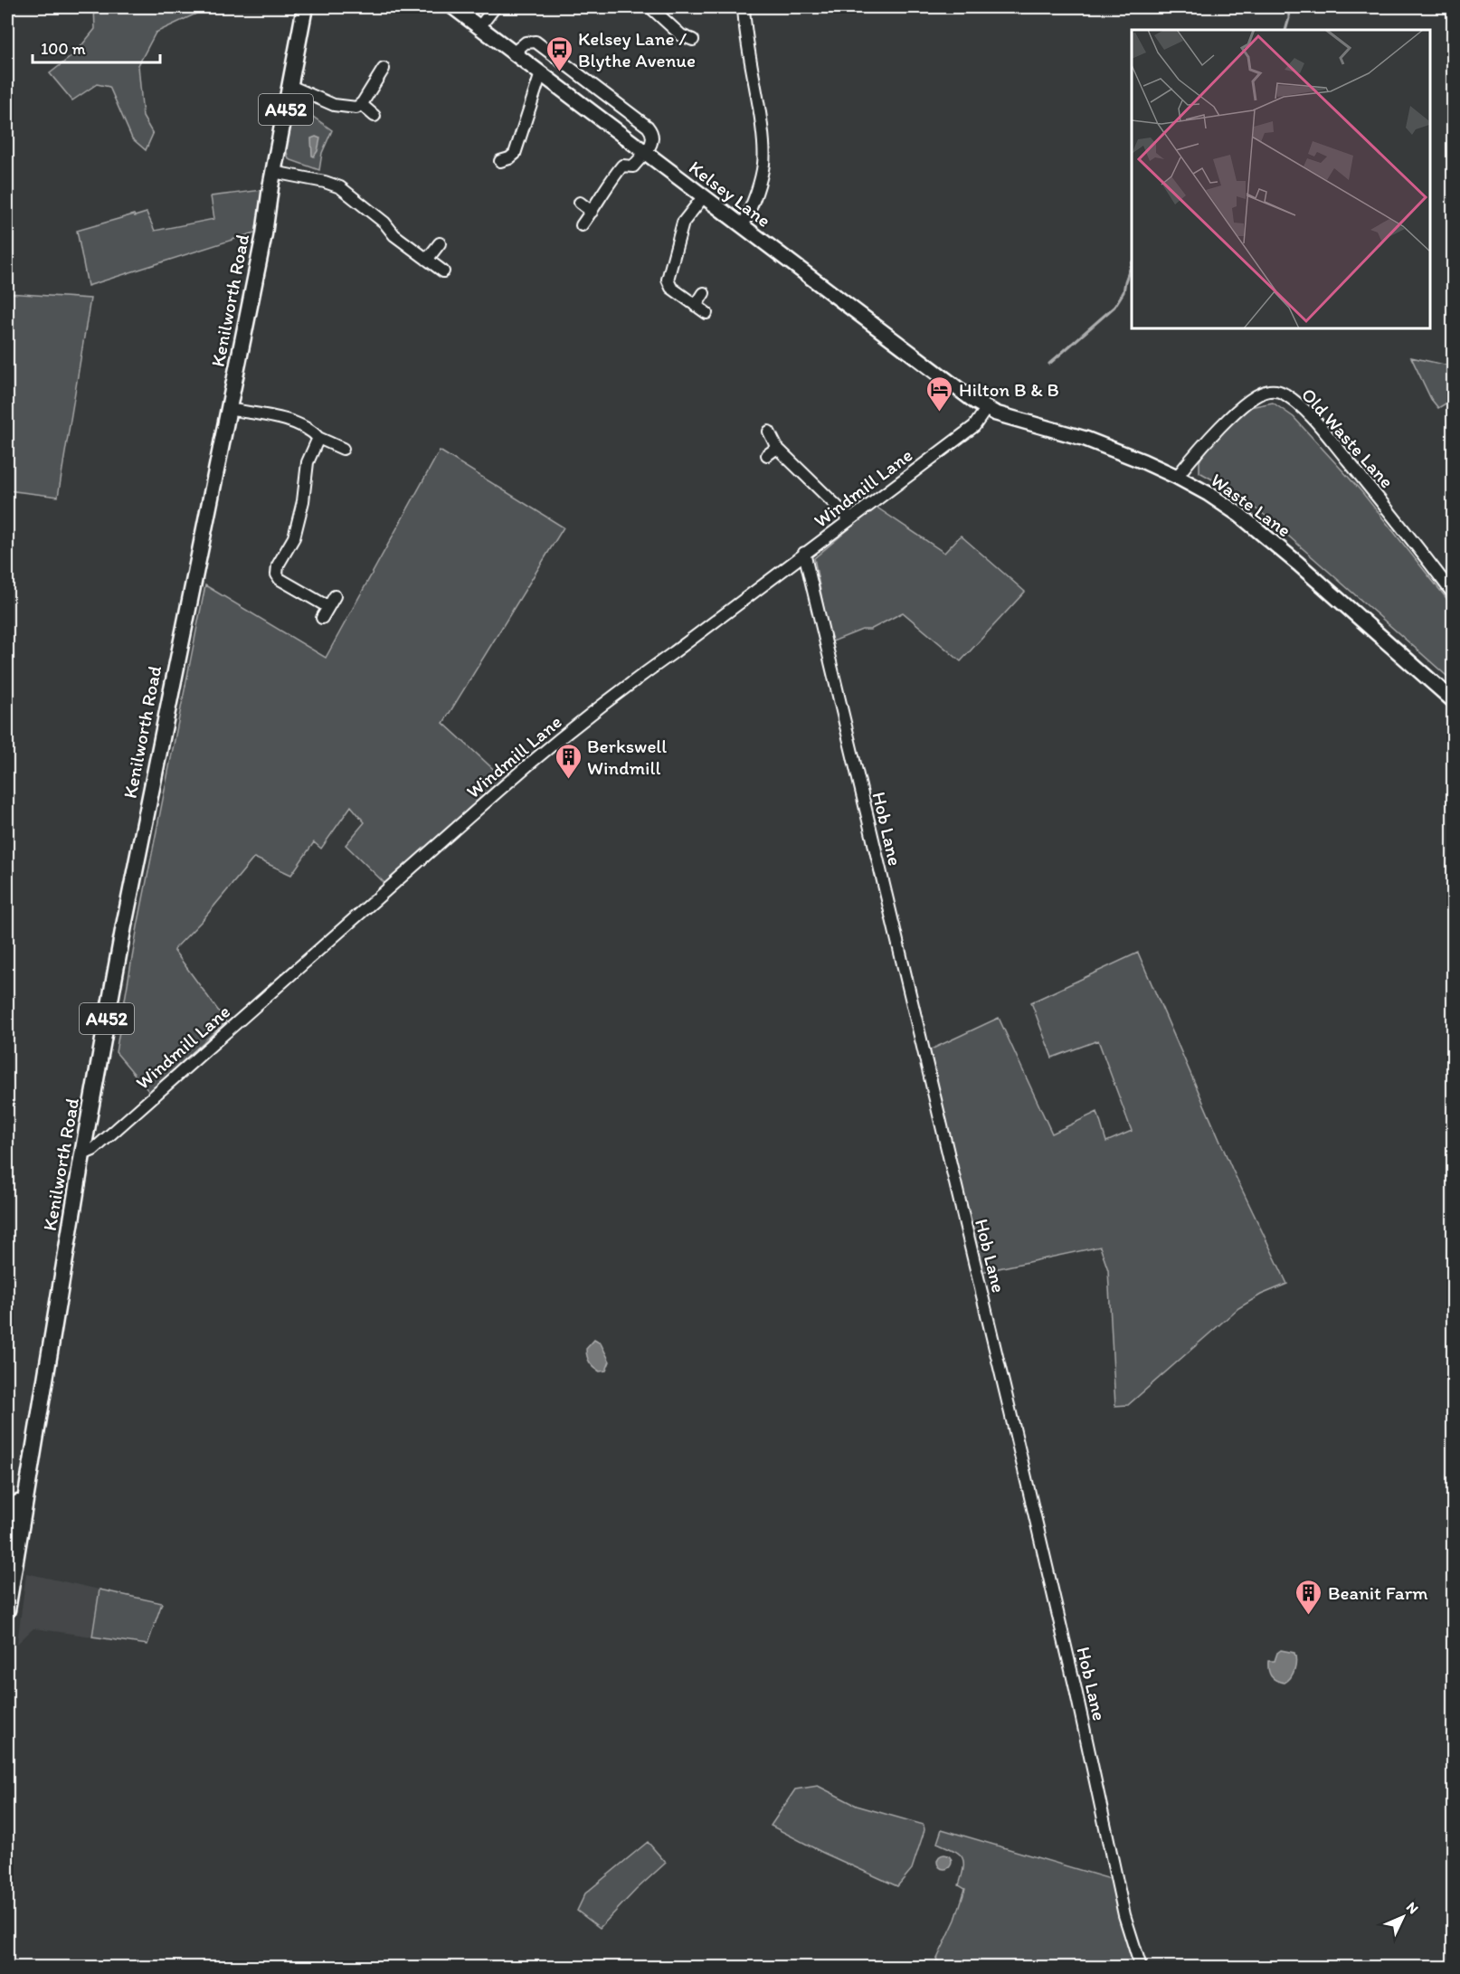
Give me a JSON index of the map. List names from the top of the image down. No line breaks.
{"streets":{"highway":["A452","Kenilworth Road"],"main road":["Kelsey Lane","Waste Lane"],"street":["Old Waste Lane","Windmill Lane","Hob Lane"]},"crossings":[["A452","Kenilworth Road"],["Kelsey Lane","Windmill Lane"],["Kelsey Lane","Waste Lane"],["Kenilworth Road","Windmill Lane"],["Old Waste Lane","Waste Lane"],["Windmill Lane","Waste Lane"],["Windmill Lane","Hob Lane"]],"places":{"bus stop":["Kelsey Lane / Blythe Avenue"],"hotel":["Hilton B & B"],"building":["Berkswell Windmill","Beanit Farm"]},"scale_bar":"100 m","north":"top right"}
